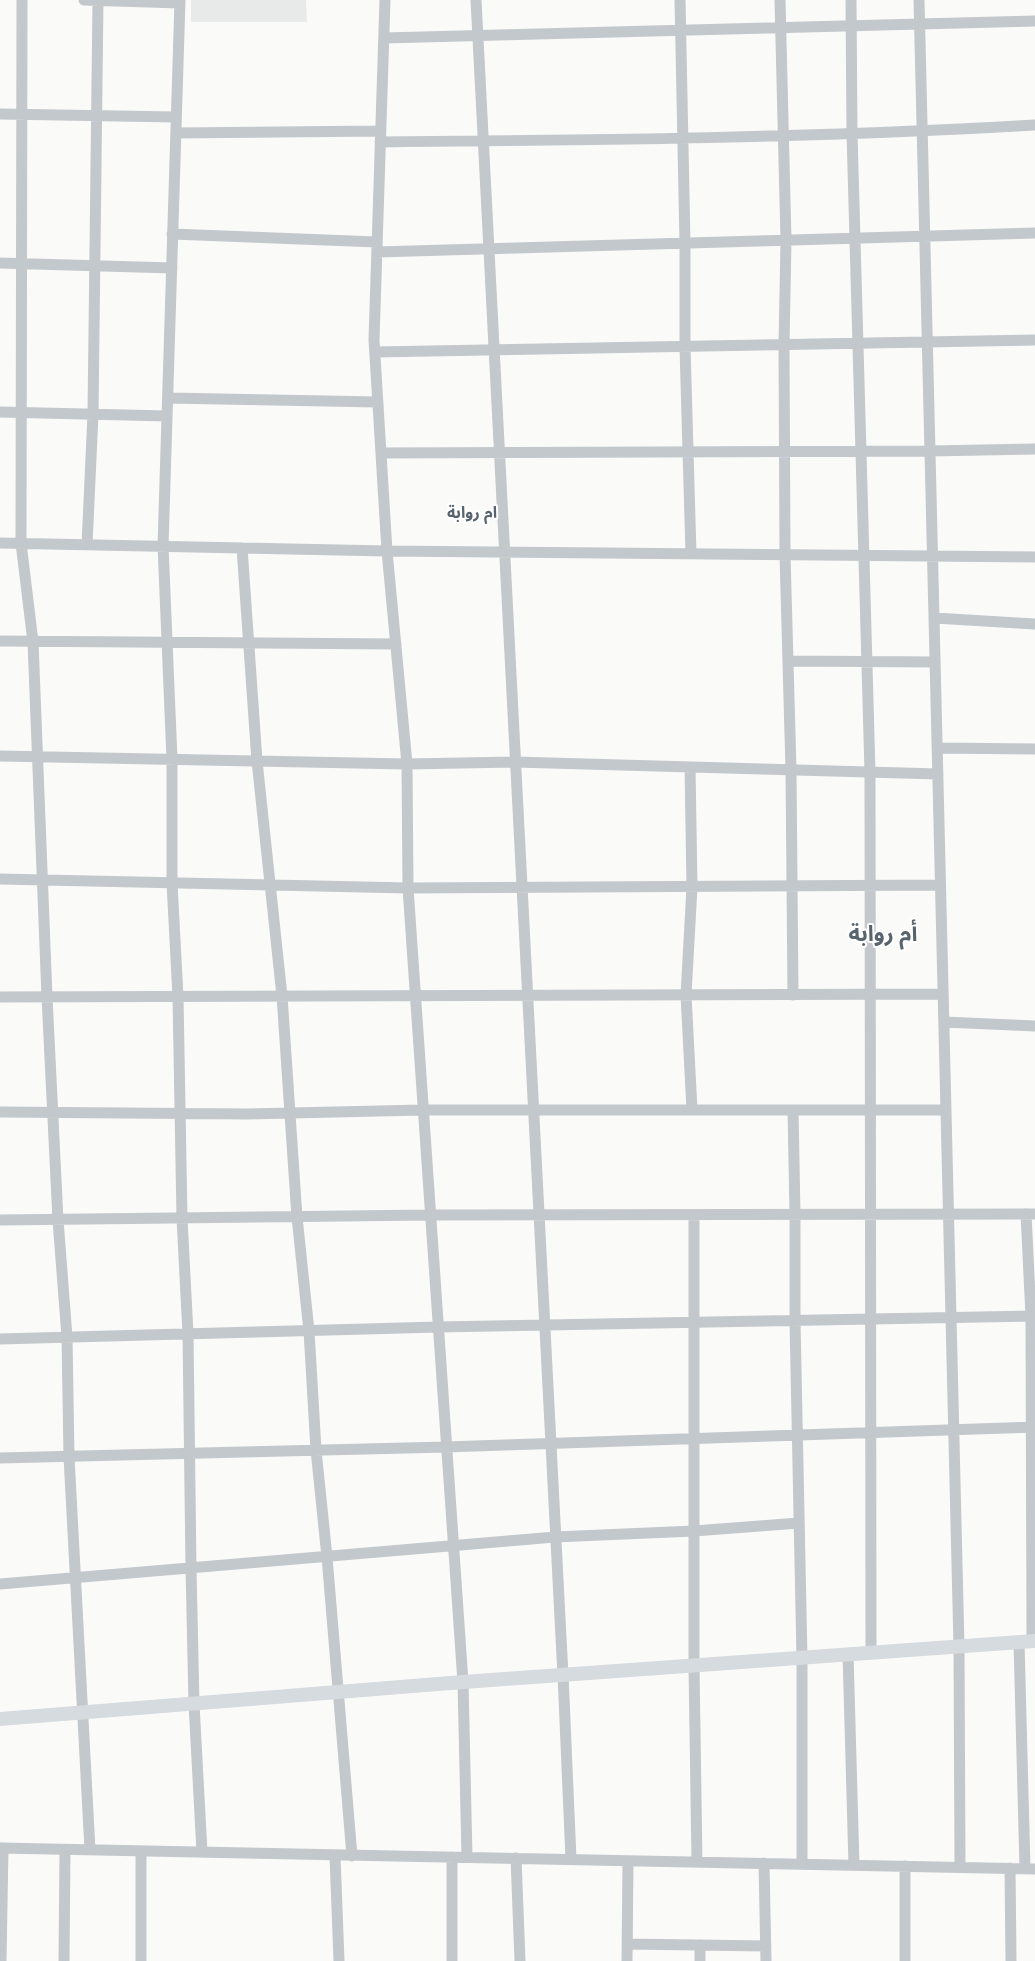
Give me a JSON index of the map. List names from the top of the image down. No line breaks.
{"districts":["ام روابة","أم روابة"]}
